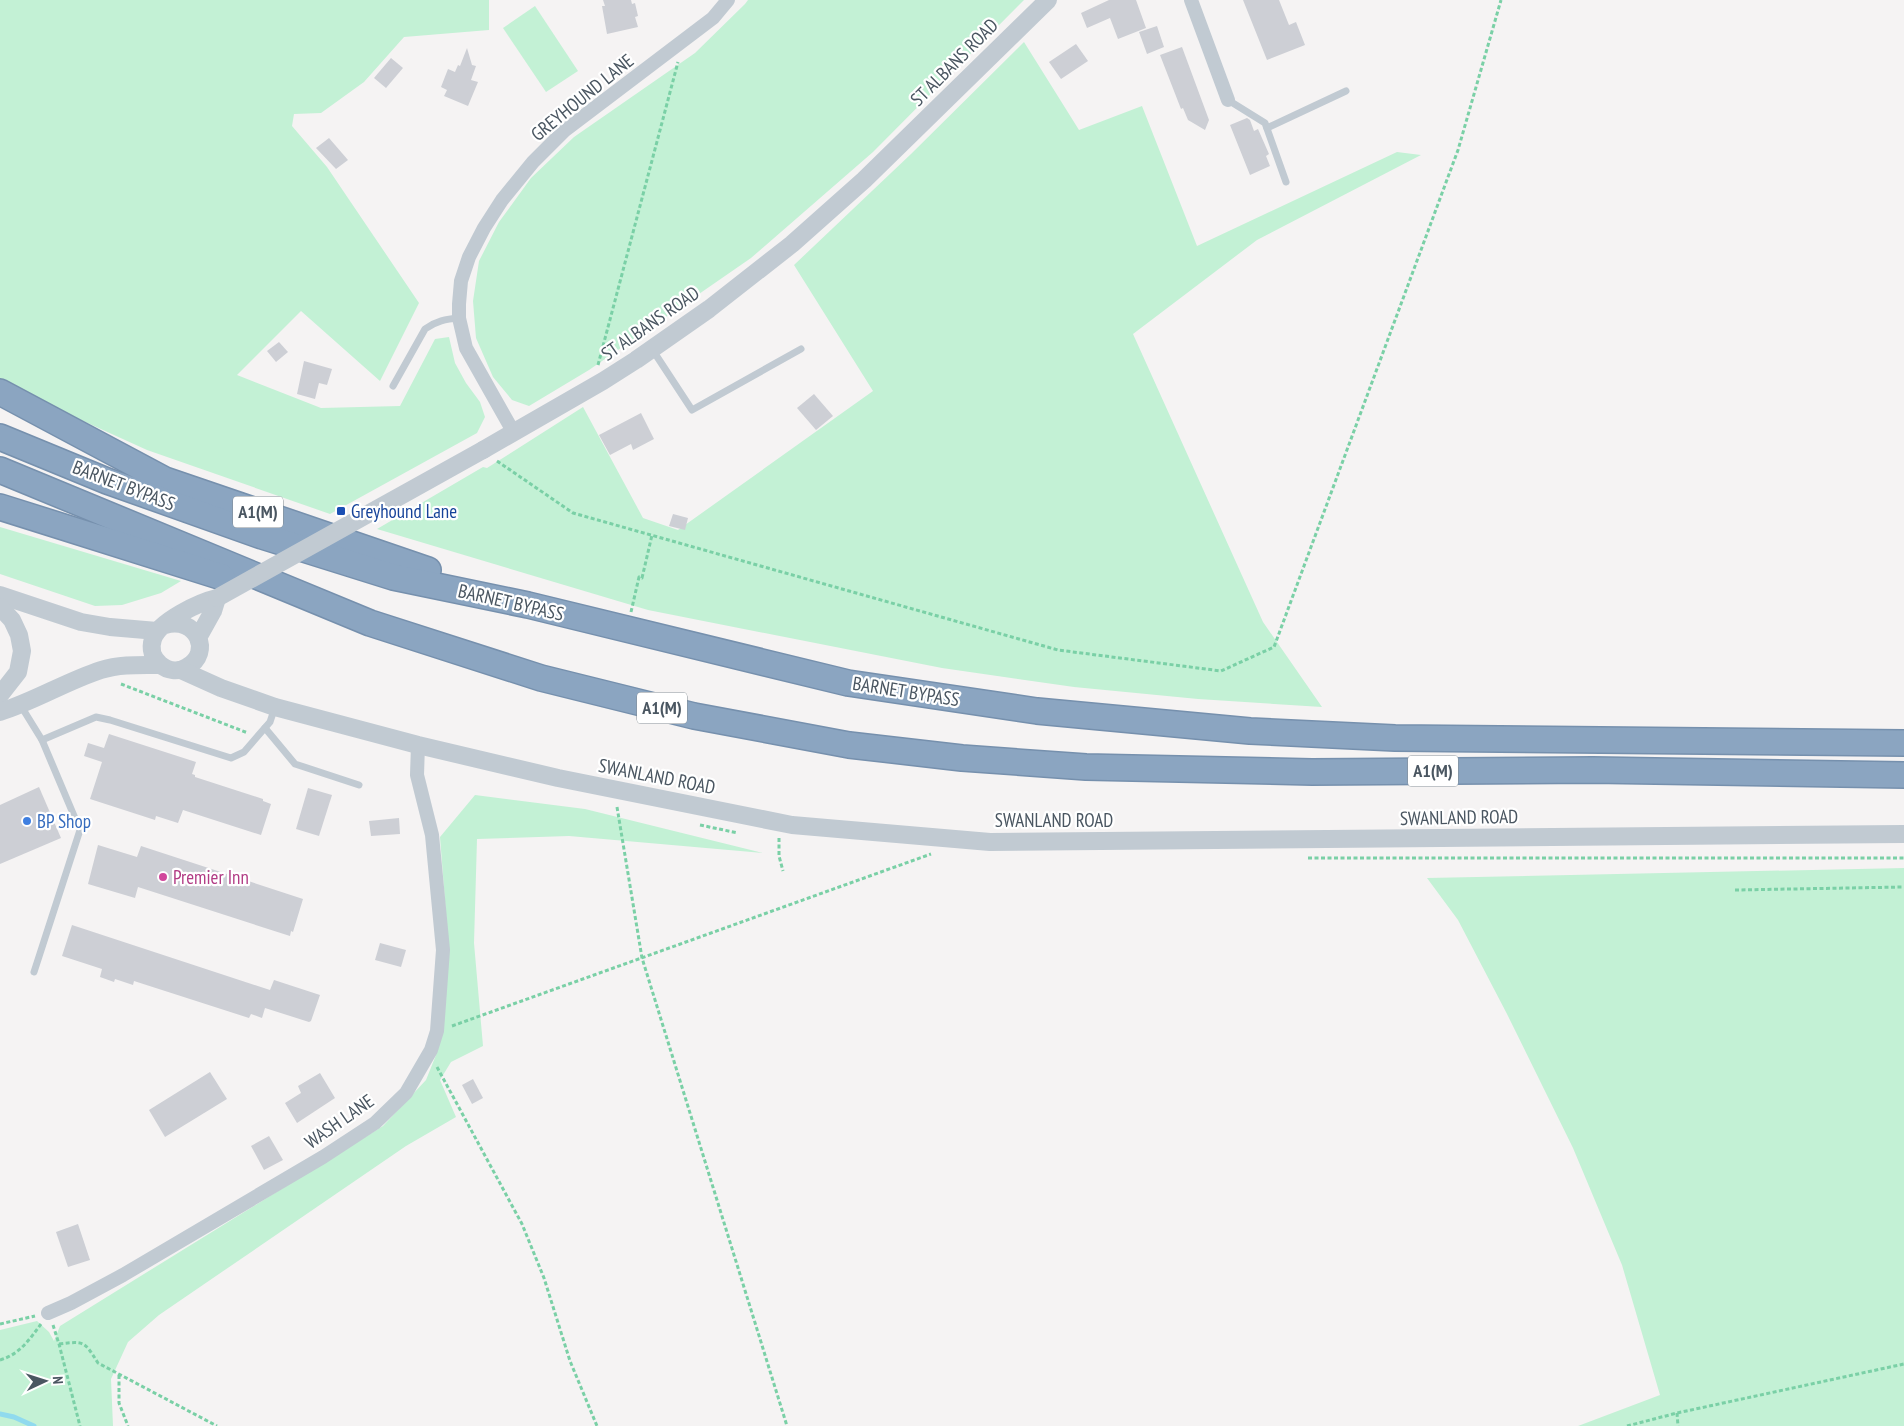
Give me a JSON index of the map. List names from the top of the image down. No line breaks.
{"streets":{"highway":["BARNET BYPASS","A1(M)"],"street":["ST ALBANS ROAD","GREYHOUND LANE","SWANLAND ROAD","WASH LANE"]},"crossings":[["ST ALBANS ROAD","GREYHOUND LANE"],["ST ALBANS ROAD","SWANLAND ROAD"],["BARNET BYPASS","A1(M)"],["SWANLAND ROAD","WASH LANE"]],"places":{"transit":["Greyhound Lane"],"other":["BP Shop","Premier Inn"]},"north":"right"}
